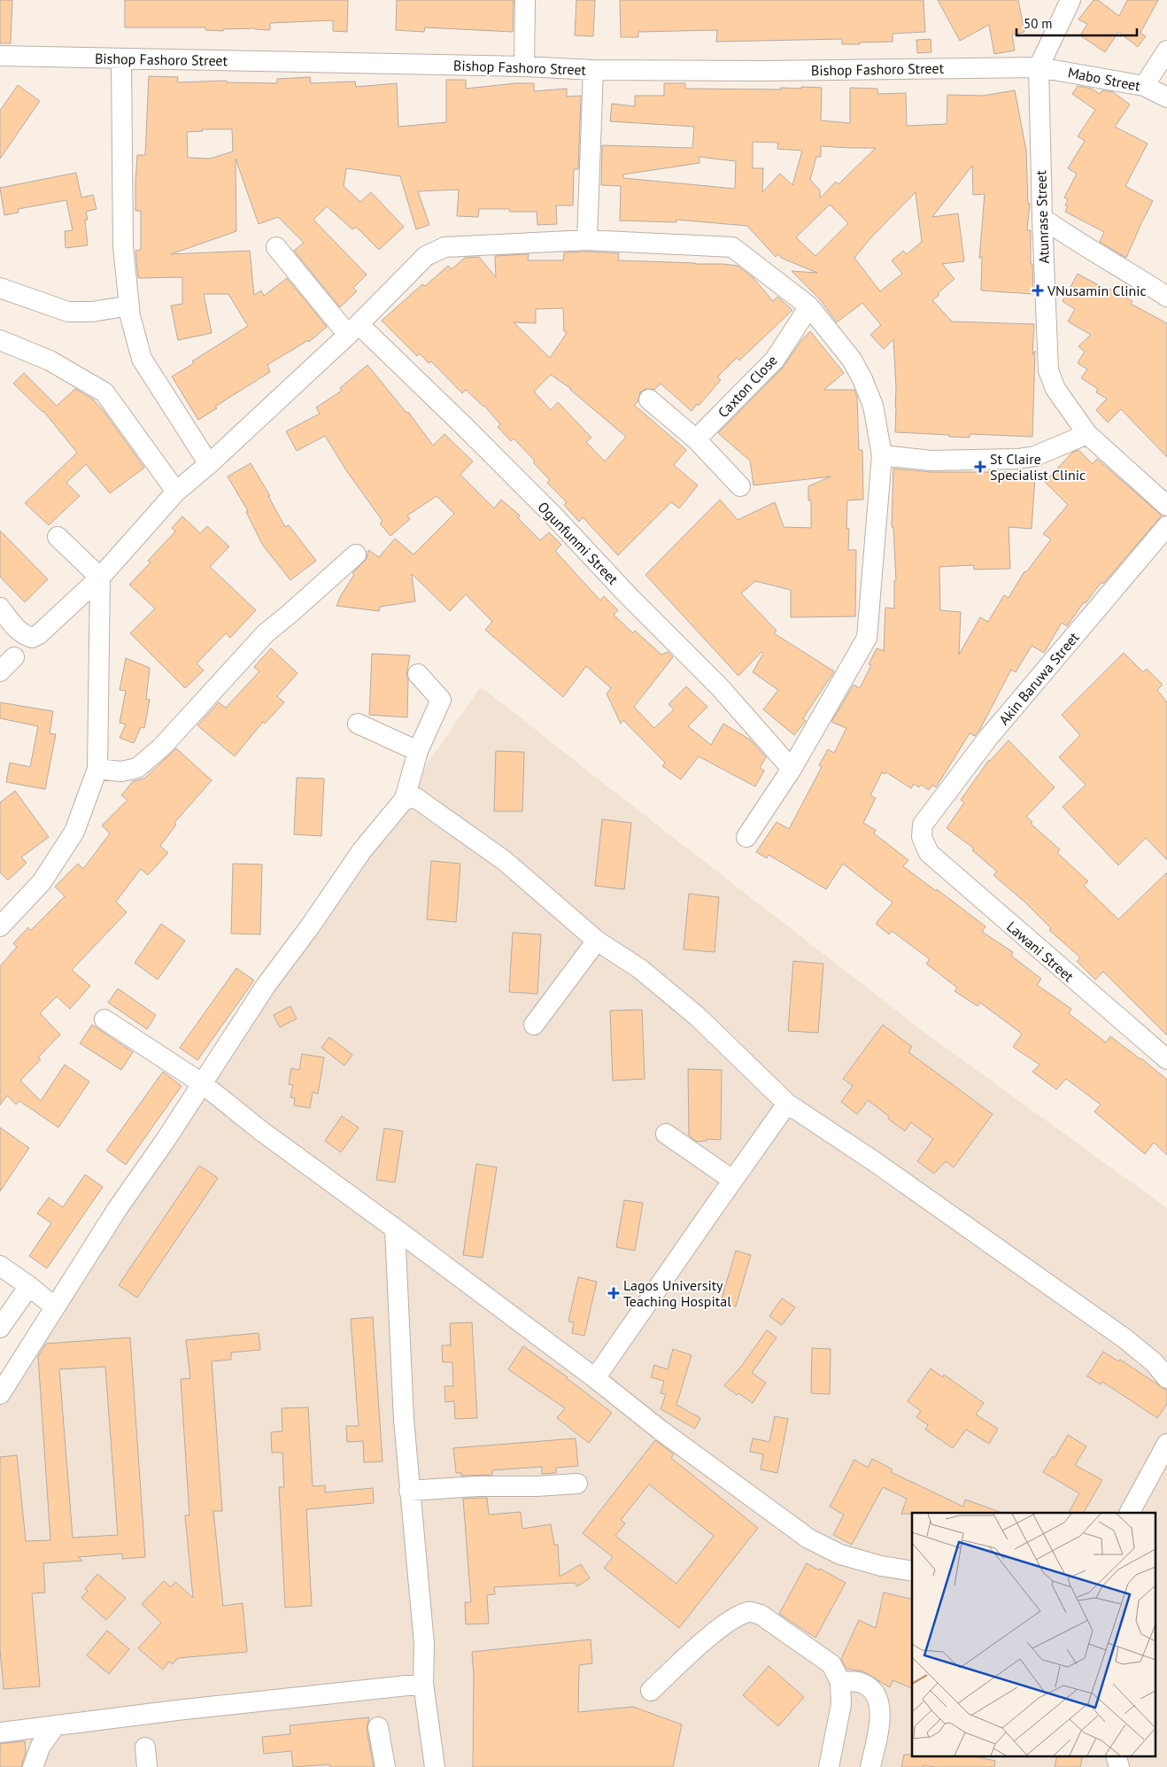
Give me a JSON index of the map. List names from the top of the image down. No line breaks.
{"streets":{"street":["Bishop Fashoro Street","Mabo Street","Atunrase Street","Caxton Close","Ogunfunmi Street","Akin Baruwa Street","Lawani Street"]},"crossings":[["Bishop Fashoro Street","Mabo Street"],["Bishop Fashoro Street","Atunrase Street"],["Mabo Street","Atunrase Street"],["Akin Baruwa Street","Lawani Street"]],"places":{"health":["VNusamin Clinic","St Claire Specialist Clinic","Lagos University Teaching Hospital"]},"scale_bar":"50 m"}
